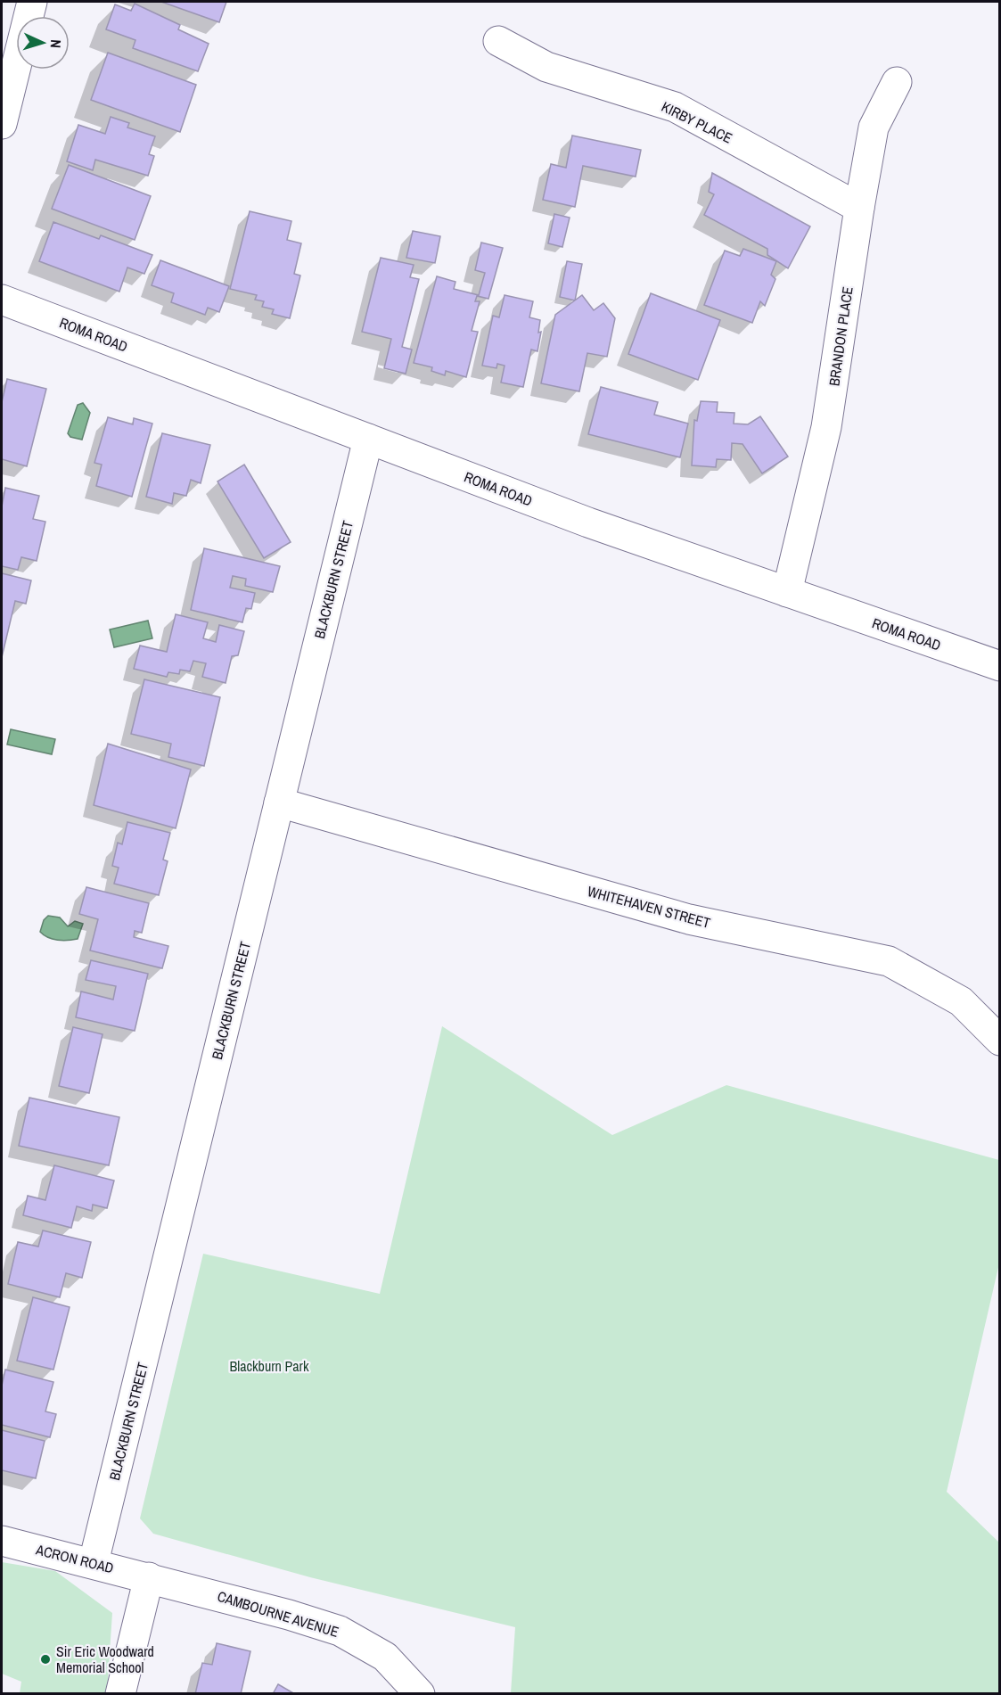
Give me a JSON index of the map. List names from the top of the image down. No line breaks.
{"streets":{"street":["KIRBY PLACE","ROMA ROAD","BRANDON PLACE","BLACKBURN STREET","WHITEHAVEN STREET","ACRON ROAD","CAMBOURNE AVENUE"]},"crossings":[["KIRBY PLACE","BRANDON PLACE"],["ROMA ROAD","BRANDON PLACE"],["ROMA ROAD","BLACKBURN STREET"],["BLACKBURN STREET","WHITEHAVEN STREET"],["BLACKBURN STREET","ACRON ROAD"],["ACRON ROAD","CAMBOURNE AVENUE"]],"parks":["Blackburn Park"],"places":["Sir Eric Woodward Memorial School"],"north":"right"}
